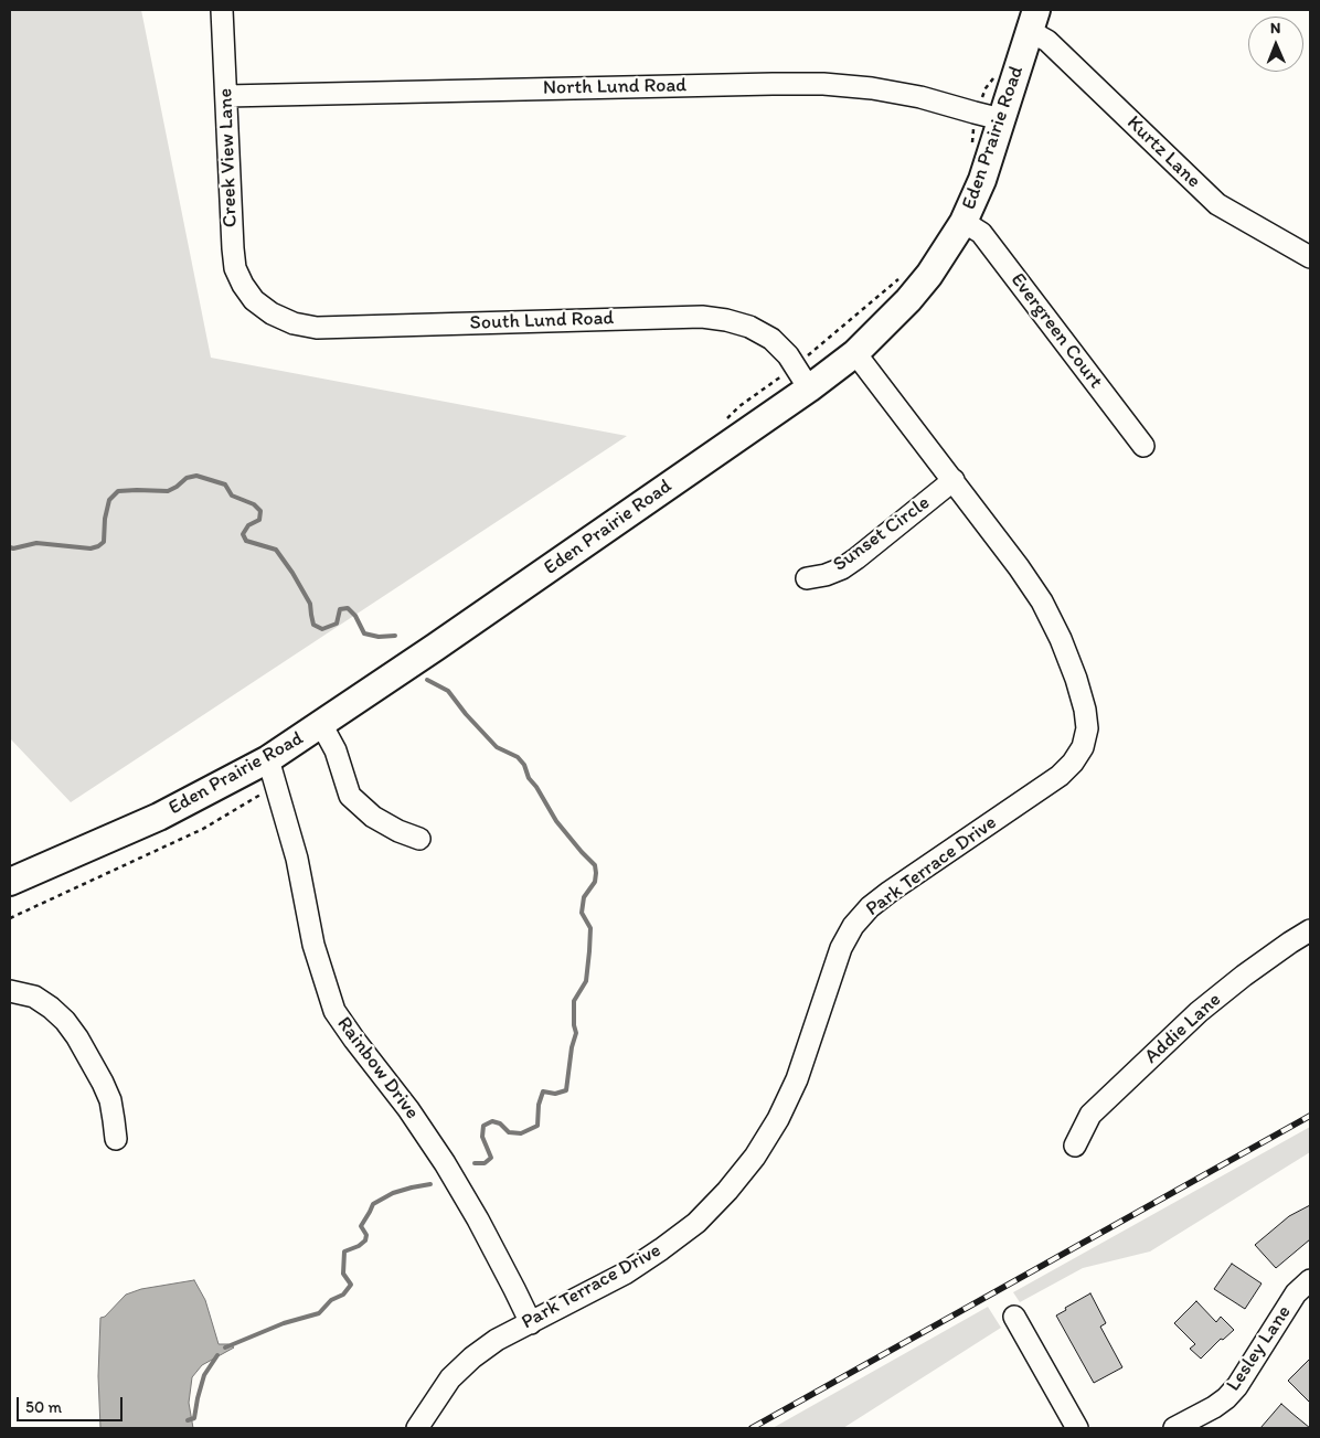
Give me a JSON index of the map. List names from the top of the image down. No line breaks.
{"streets":{"main road":["Eden Prairie Road"],"street":["North Lund Road","Kurtz Lane","Creek View Lane","South Lund Road","Evergreen Court","Sunset Circle","Park Terrace Drive","Addie Lane","Rainbow Drive","Lesley Lane"]},"crossings":[["North Lund Road","Eden Prairie Road"],["North Lund Road","Creek View Lane"],["Eden Prairie Road","Kurtz Lane"],["Eden Prairie Road","South Lund Road"],["Eden Prairie Road","Evergreen Court"],["Eden Prairie Road","Park Terrace Drive"],["Eden Prairie Road","Rainbow Drive"],["Creek View Lane","South Lund Road"],["Sunset Circle","Park Terrace Drive"],["Park Terrace Drive","Rainbow Drive"]],"scale_bar":"50 m","north":"top"}
